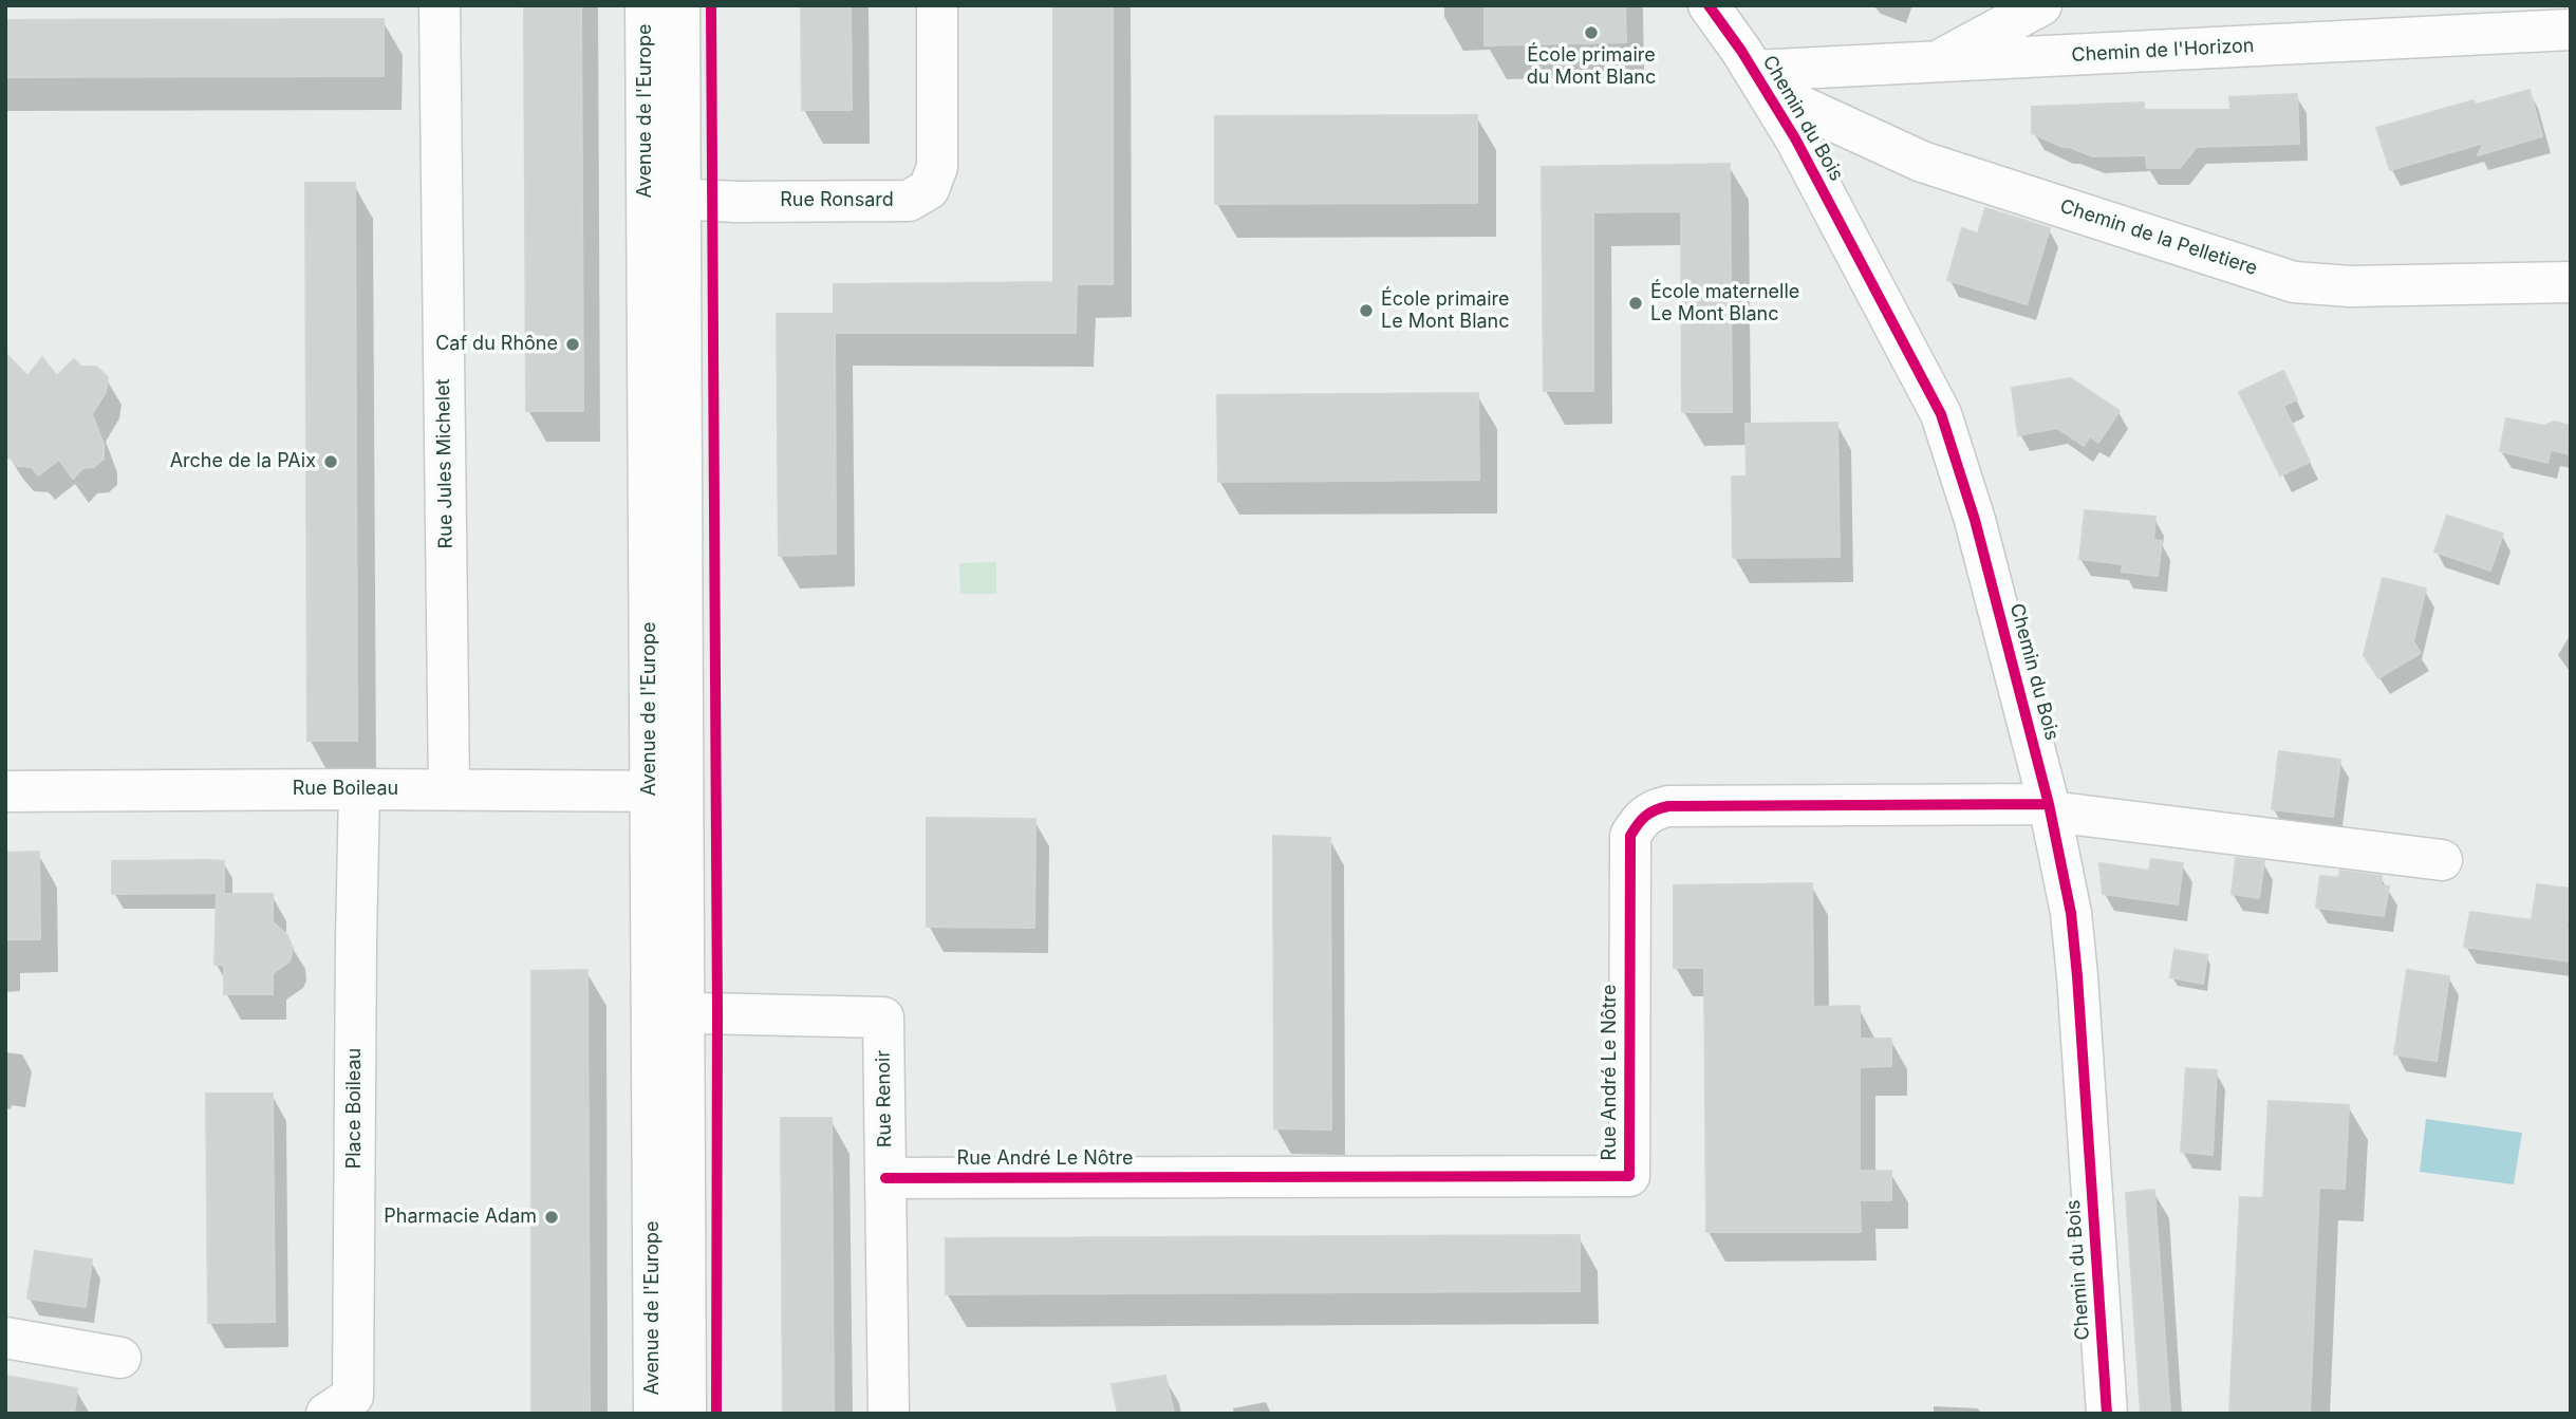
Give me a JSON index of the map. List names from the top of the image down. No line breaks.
{"streets":{"street":["Chemin de l'Horizon","Avenue de l'Europe","Chemin du Bois","Rue Ronsard","Chemin de la Pelletiere","Rue Jules Michelet","Rue Boileau","Rue André Le Nôtre","Rue Renoir","Place Boileau"]},"crossings":[["Chemin de l'Horizon","Chemin du Bois"],["Chemin de l'Horizon","Chemin de la Pelletiere"],["Avenue de l'Europe","Rue Ronsard"],["Avenue de l'Europe","Rue Boileau"],["Avenue de l'Europe","Rue Renoir"],["Chemin du Bois","Chemin de la Pelletiere"],["Chemin du Bois","Rue André Le Nôtre"],["Rue Jules Michelet","Rue Boileau"],["Rue Boileau","Place Boileau"],["Rue André Le Nôtre","Rue Renoir"]],"places":["École primaire du Mont Blanc","École maternelle Le Mont Blanc","École primaire Le Mont Blanc","Caf du Rhône","Arche de la PAix","Pharmacie Adam"]}
